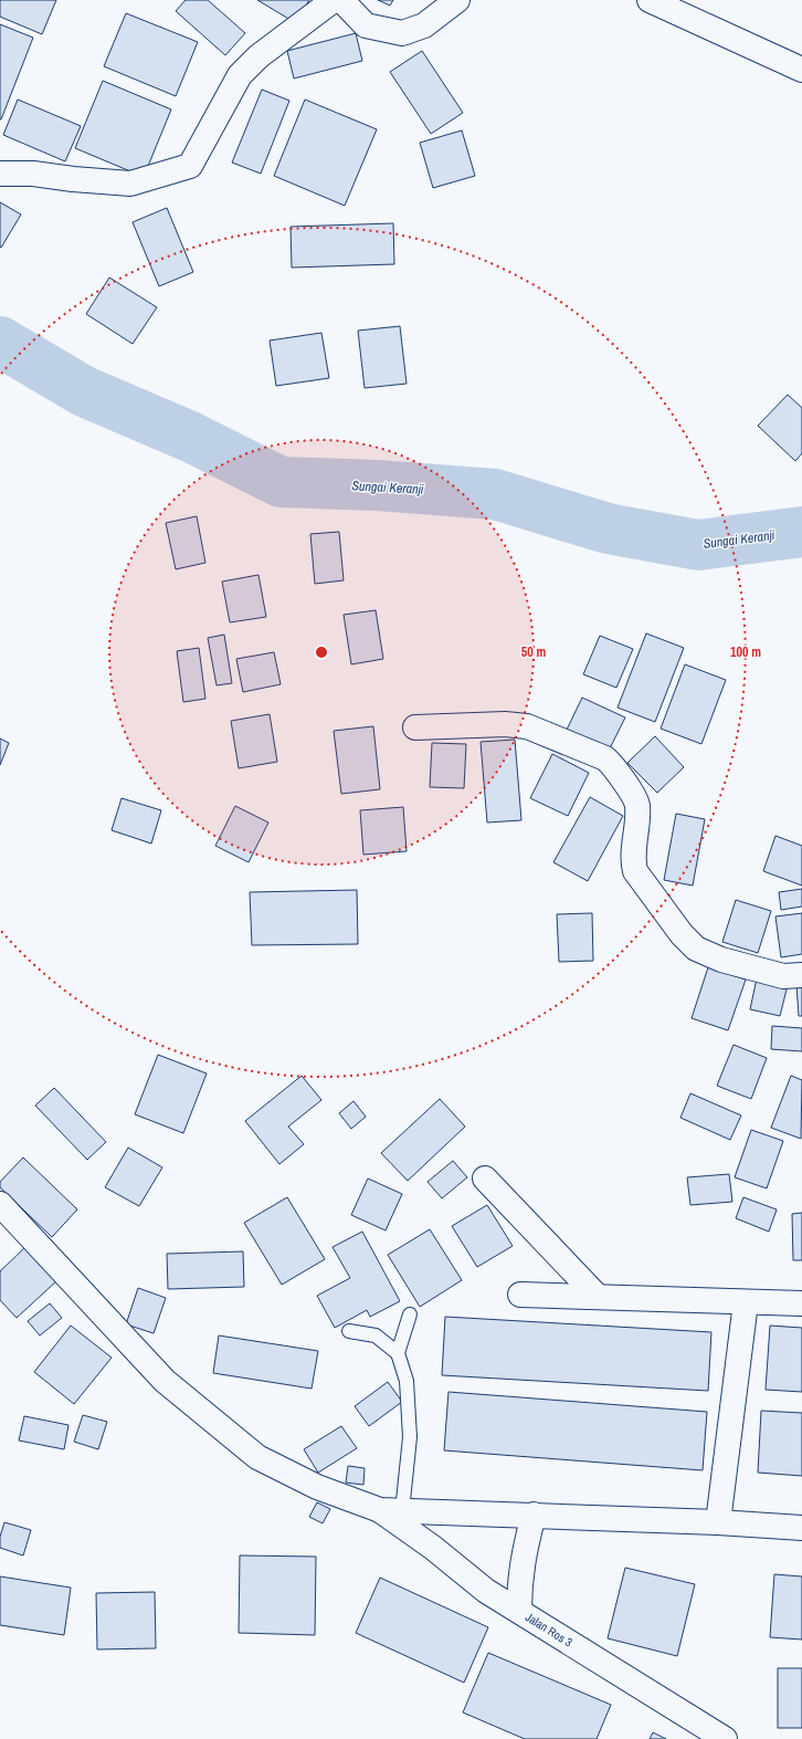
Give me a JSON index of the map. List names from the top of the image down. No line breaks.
{"streets":{"street":["Jalan Ros 3"]},"water":["Sungai Keranji"],"rings":["50 m","100 m"]}
